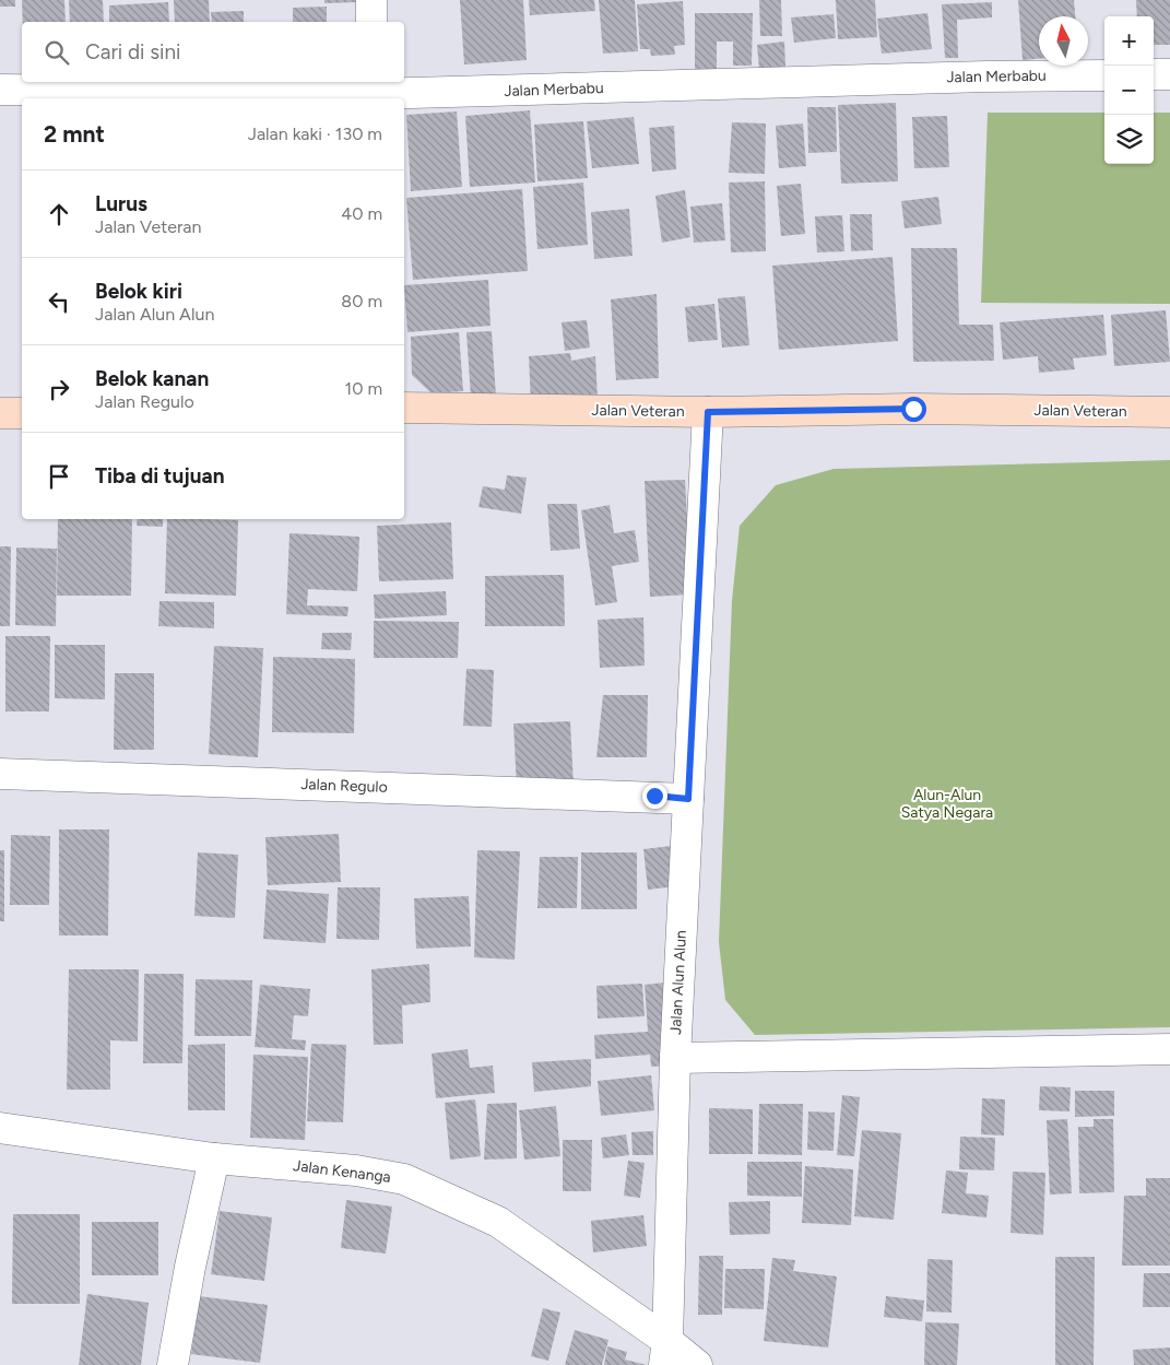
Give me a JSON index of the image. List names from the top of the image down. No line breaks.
{"streets":{"main road":["Jalan Veteran"],"street":["Jalan Merbabu","Jalan Regulo","Jalan Alun Alun","Jalan Kenanga"]},"crossings":[["Jalan Veteran","Jalan Alun Alun"],["Jalan Regulo","Jalan Alun Alun"],["Jalan Alun Alun","Jalan Kenanga"]],"parks":["Alun-Alun Satya Negara"],"north":"top","page":{"map_buttons":["+","−"],"search":"Cari di sini","heading":["2 mnt","Jalan kaki · 130 m"],"list":[["Lurus","Jalan Veteran","40 m"],["Belok kiri","Jalan Alun Alun","80 m"],["Belok kanan","Jalan Regulo","10 m"],"Tiba di tujuan"]}}
